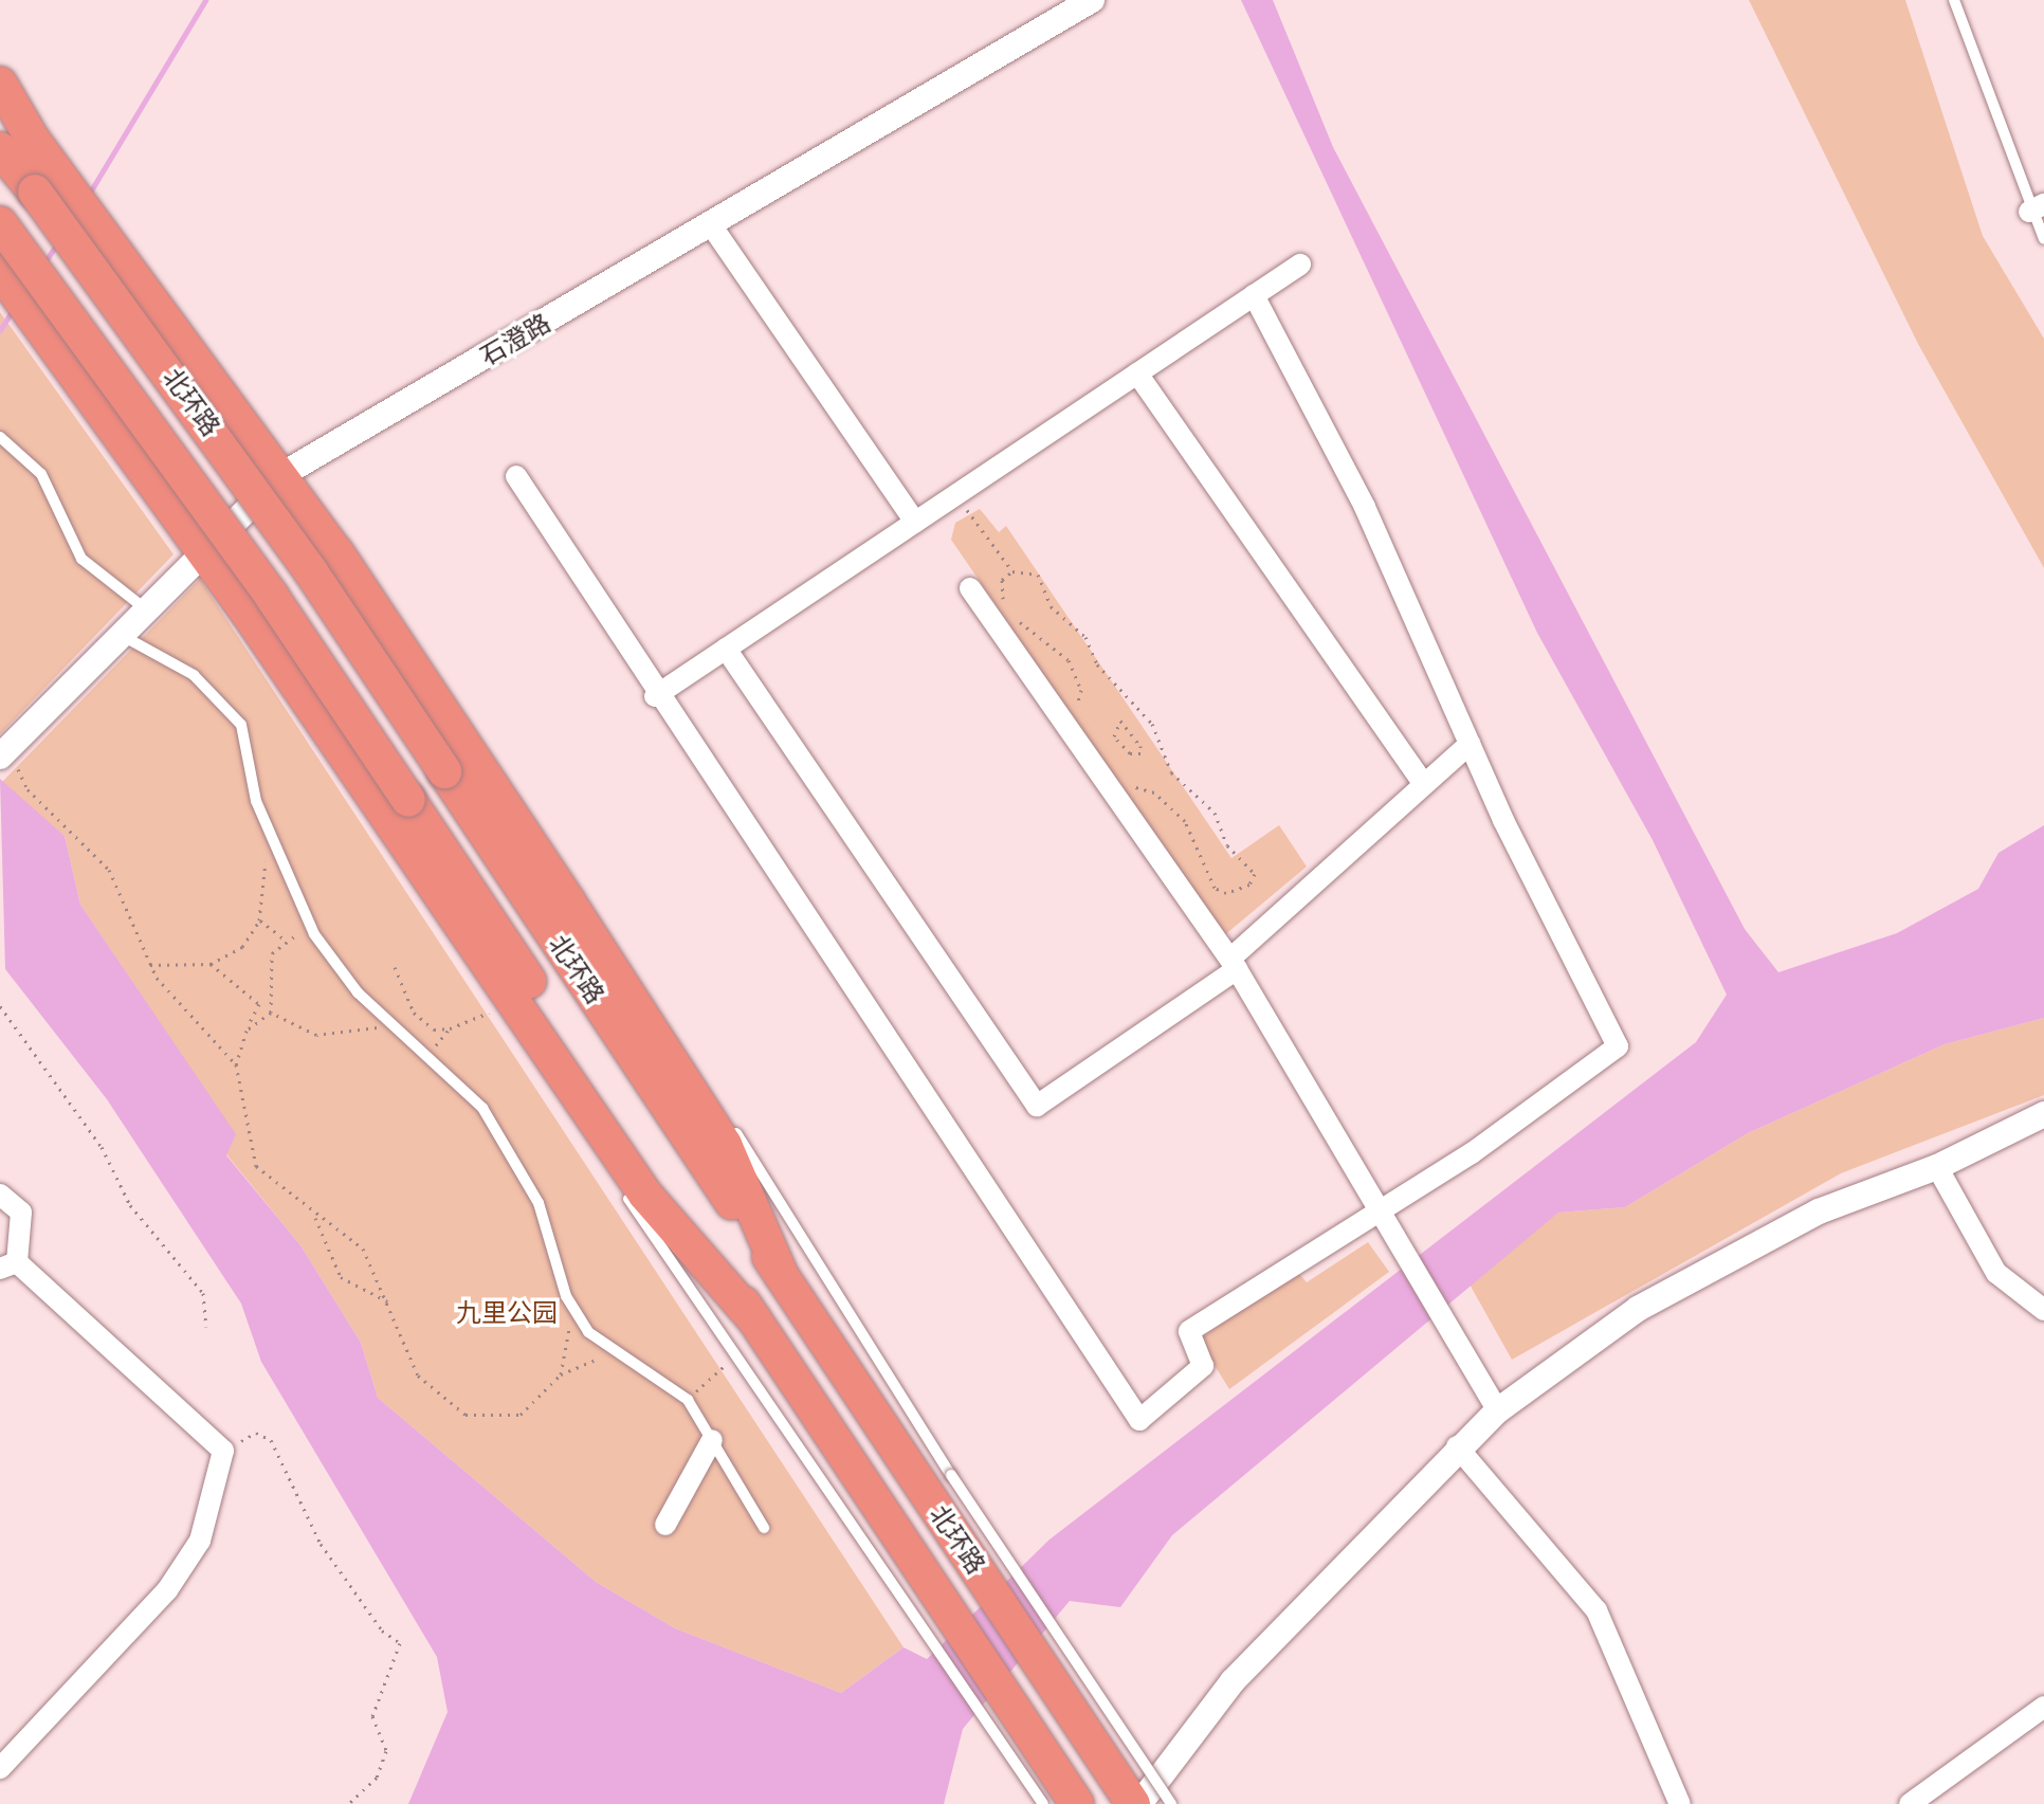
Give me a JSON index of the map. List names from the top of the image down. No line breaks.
{"streets":{"highway":["北环路"],"street":["石澄路"]},"parks":["九里公园"]}
